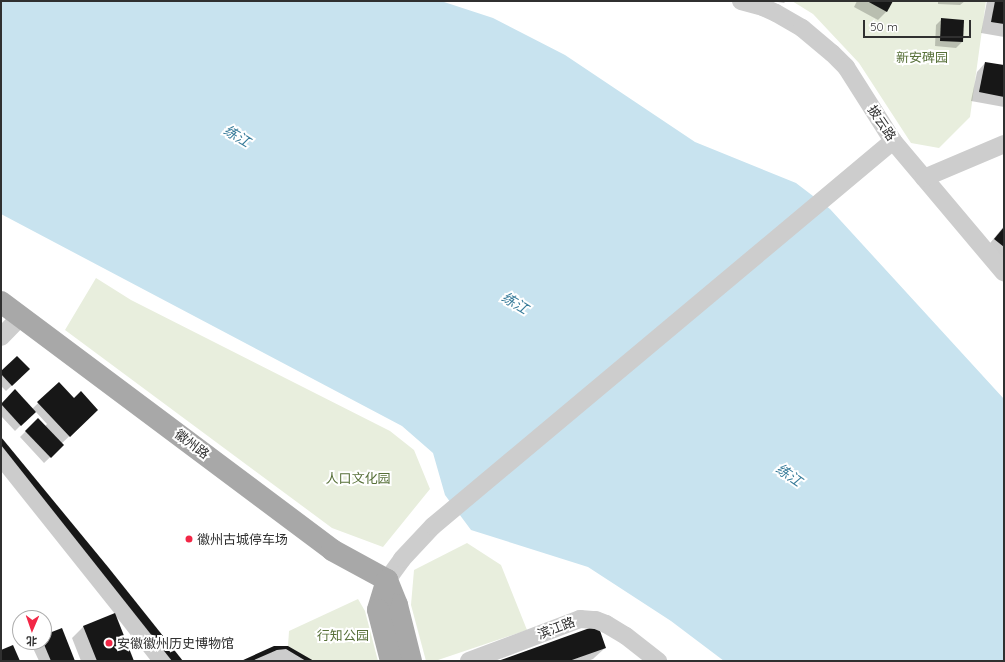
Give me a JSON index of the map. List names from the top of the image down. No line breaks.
{"streets":{"main road":["徽州路"],"street":["披云路","滨江路"]},"water":["练江"],"parks":["新安碑园","人口文化园","行知公园"],"places":["徽州古城停车场","安徽徽州历史博物馆"],"scale_bar":"50 m","north":"bottom"}
